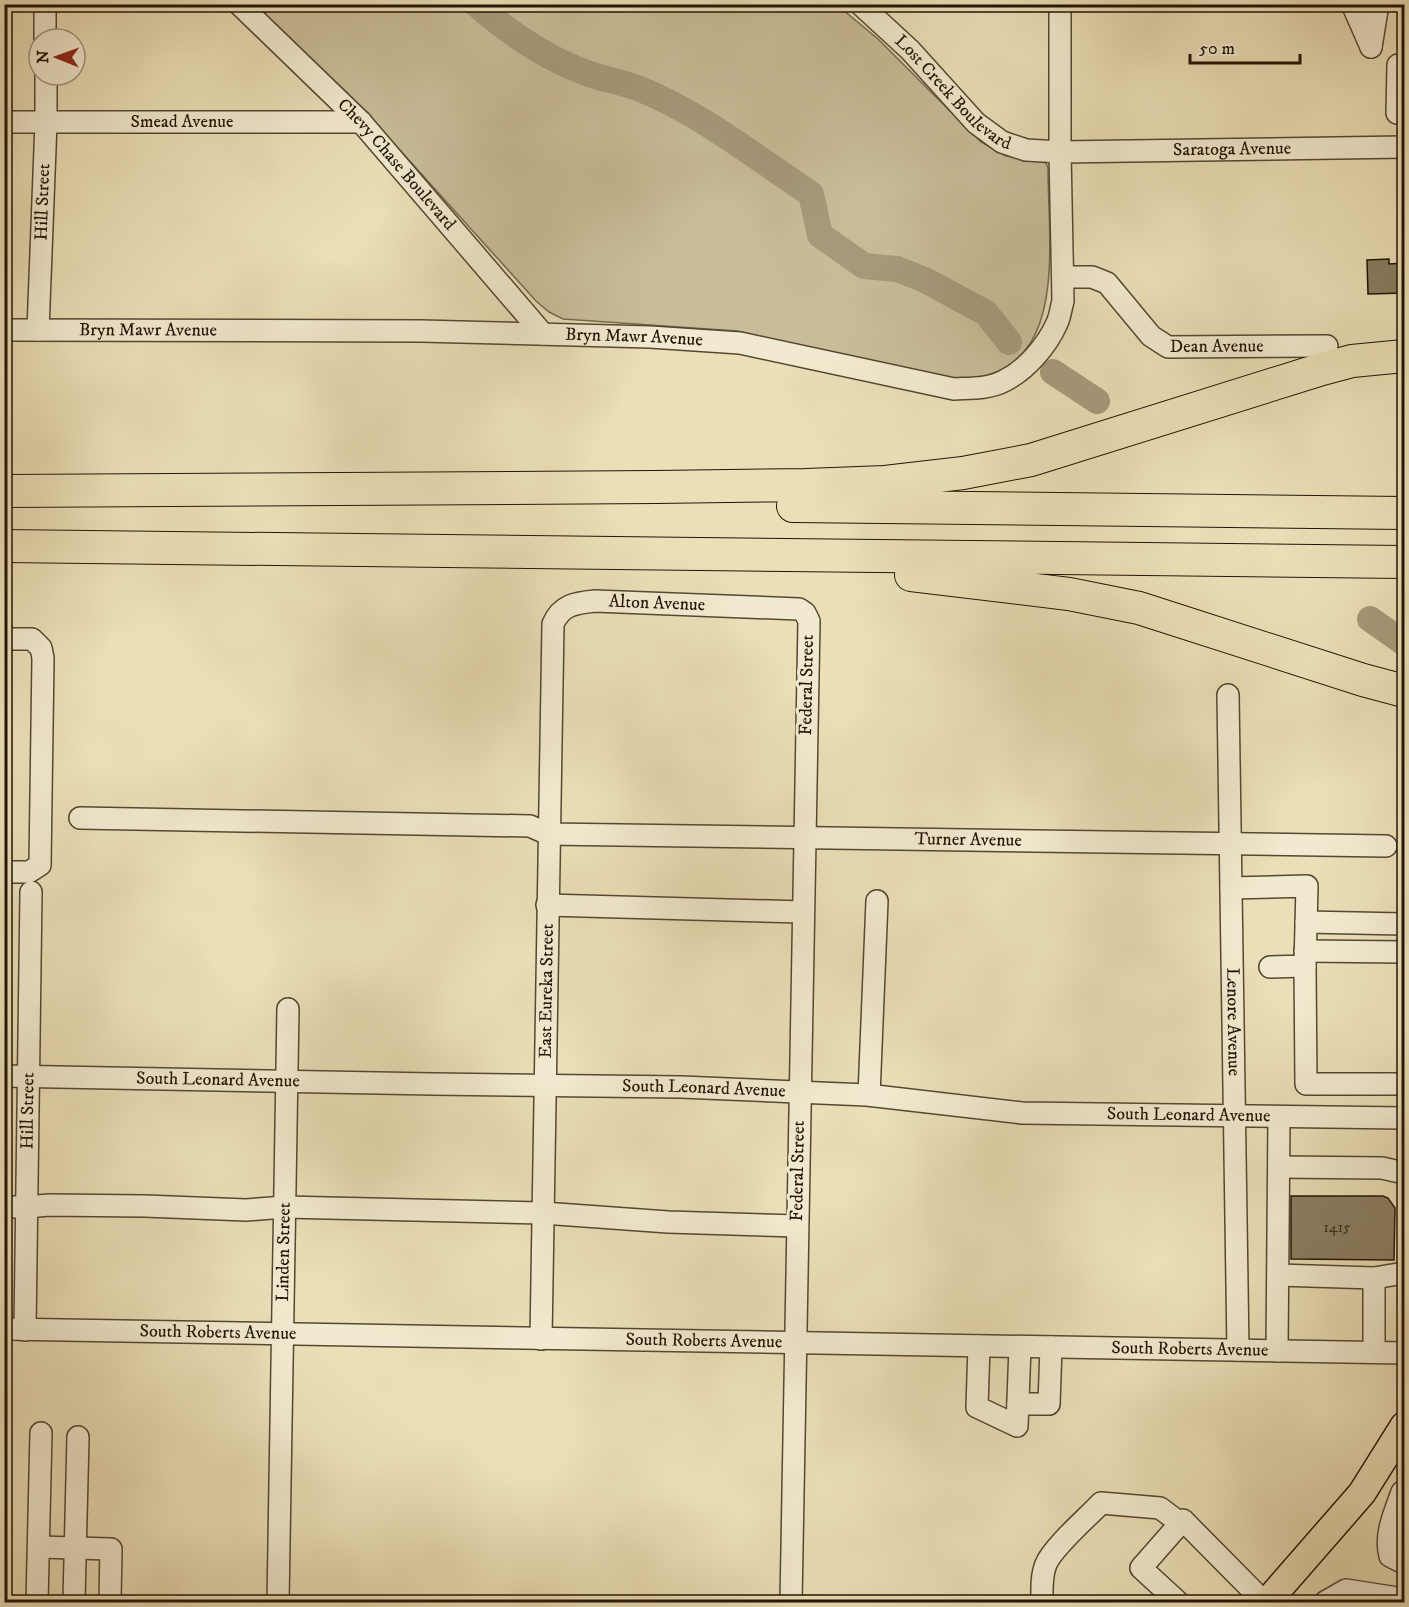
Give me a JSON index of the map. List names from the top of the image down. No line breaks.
{"streets":{"street":["Lost Creek Boulevard","Smead Avenue","Saratoga Avenue","Chevy Chase Boulevard","Hill Street","Bryn Mawr Avenue","Dean Avenue","Alton Avenue","Federal Street","Turner Avenue","East Eureka Street","Lenore Avenue","South Leonard Avenue","Linden Street","South Roberts Avenue"]},"crossings":[["Lost Creek Boulevard","Saratoga Avenue"],["Lost Creek Boulevard","Bryn Mawr Avenue"],["Smead Avenue","Chevy Chase Boulevard"],["Smead Avenue","Hill Street"],["Saratoga Avenue","Bryn Mawr Avenue"],["Chevy Chase Boulevard","Bryn Mawr Avenue"],["Hill Street","Bryn Mawr Avenue"],["Hill Street","South Leonard Avenue"],["Hill Street","South Roberts Avenue"],["Bryn Mawr Avenue","Dean Avenue"],["Alton Avenue","Federal Street"],["Alton Avenue","East Eureka Street"],["Federal Street","Turner Avenue"],["Federal Street","South Leonard Avenue"],["Federal Street","South Roberts Avenue"],["Turner Avenue","East Eureka Street"],["Turner Avenue","Lenore Avenue"],["East Eureka Street","South Leonard Avenue"],["East Eureka Street","South Roberts Avenue"],["Lenore Avenue","South Leonard Avenue"],["Lenore Avenue","South Roberts Avenue"],["South Leonard Avenue","Linden Street"],["Linden Street","South Roberts Avenue"]],"house_numbers":["1415"],"scale_bar":"50 m","north":"left"}
